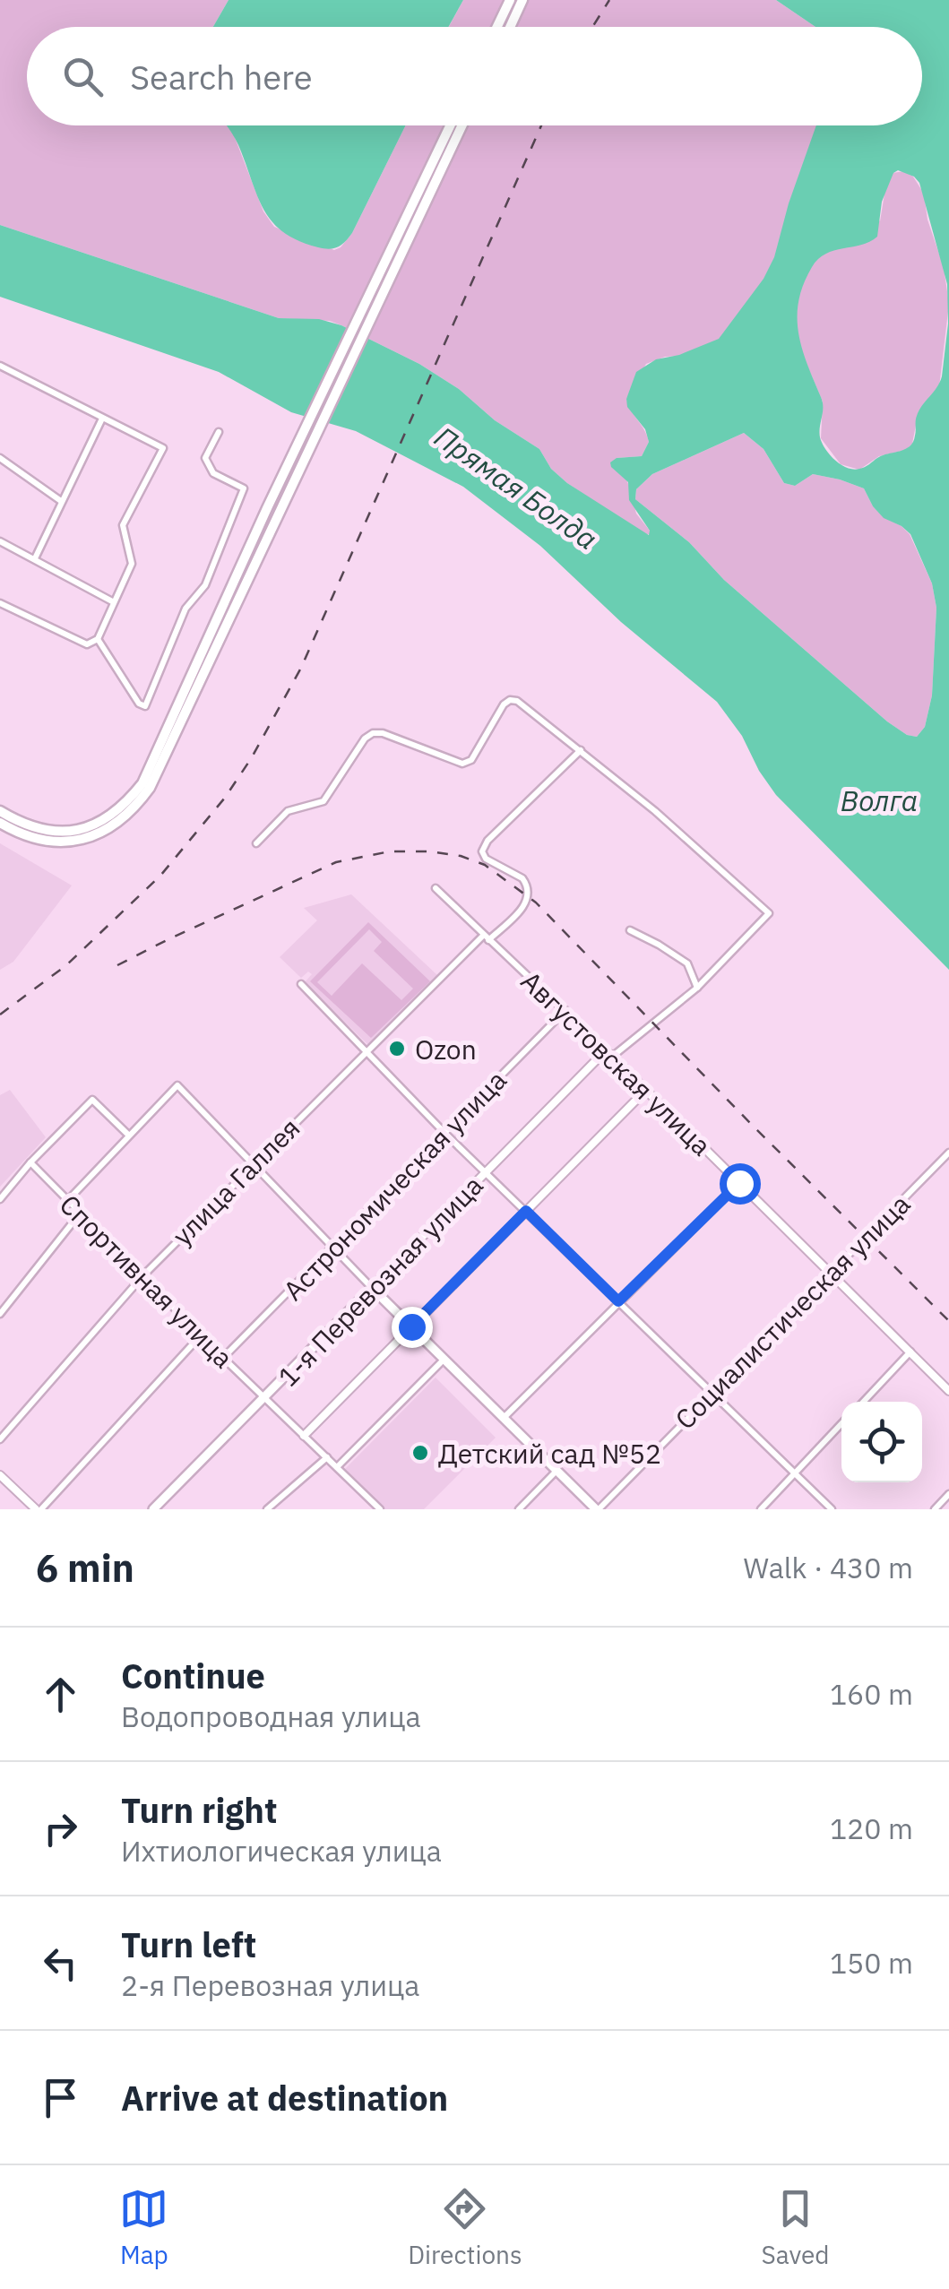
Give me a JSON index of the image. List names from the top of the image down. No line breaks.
{"streets":{"main road":["1-я Перевозная улица"],"street":["Августовская улица","улица Галлея","Астрономическая улица","Спортивная улица","Социалистическая улица"]},"crossings":[["Августовская улица","улица Галлея"],["Августовская улица","Астрономическая улица"],["Августовская улица","1-я Перевозная улица"],["Августовская улица","Социалистическая улица"],["улица Галлея","Спортивная улица"],["Астрономическая улица","Спортивная улица"],["Спортивная улица","1-я Перевозная улица"]],"water":["Прямая Болда","Волга"],"places":["Ozon","Детский сад №52"],"page":{"search":"Search here","heading":["6 min","Walk · 430 m"],"list":[["Continue","Водопроводная улица","160 m"],["Turn right","Ихтиологическая улица","120 m"],["Turn left","2-я Перевозная улица","150 m"],"Arrive at destination"],"nav":["Map","Directions","Saved"]}}
